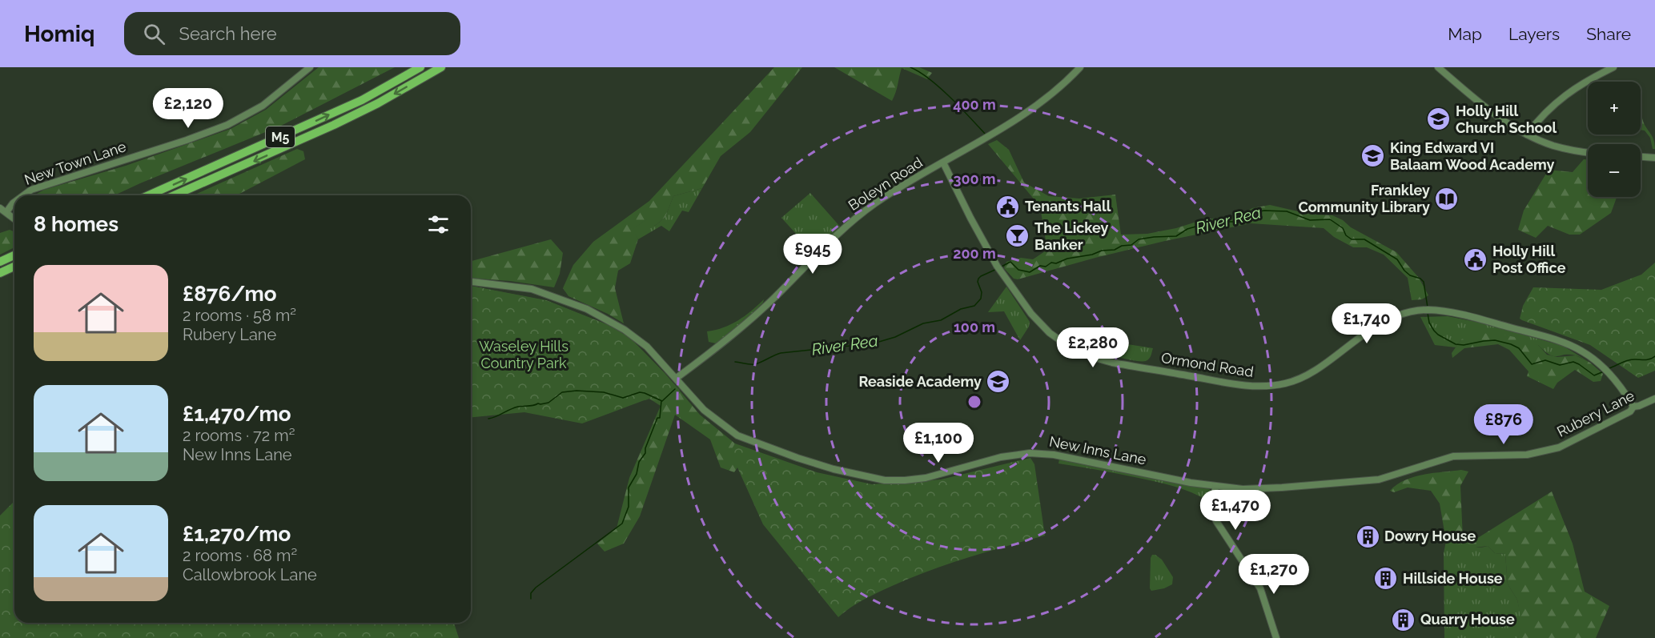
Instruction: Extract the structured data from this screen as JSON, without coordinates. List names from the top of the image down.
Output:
{
  "streets": {
    "highway": ["M5"],
    "street": [
      "New Town Lane",
      "Boleyn Road",
      "Ormond Road",
      "Rubery Lane",
      "New Inns Lane"
    ]
  },
  "crossings": [
    ["Boleyn Road", "Ormond Road"],
    ["Boleyn Road", "New Inns Lane"],
    ["Ormond Road", "Rubery Lane"],
    ["Rubery Lane", "New Inns Lane"]
  ],
  "water": ["River Rea"],
  "parks": ["Waseley Hills Country Park"],
  "places": {
    "school or university": ["Holly Hill Church School", "King Edward VI Balaam Wood Academy", "Reaside Academy"],
    "library": ["Frankley Community Library"],
    "public building": ["Tenants Hall", "Holly Hill Post Office"],
    "bar": ["The Lickey Banker"],
    "building": ["Dowry House", "Hillside House", "Quarry House"]
  },
  "page": {
    "header": "Homiq",
    "search": "Search here",
    "nav": ["Map", "Layers", "Share"],
    "map_buttons": ["+", "−"],
    "price": [
      "£2,120",
      "£945",
      "£1,740",
      "£2,280",
      "£876",
      "£1,100",
      "£1,470",
      "£1,270"
    ],
    "heading": "8 homes",
    "list": [
      {
        "name": "£876/mo",
        "note": "2 rooms · 58 m² · Rubery Lane"
      },
      {
        "name": "£1,470/mo",
        "note": "2 rooms · 72 m² · New Inns Lane"
      },
      {
        "name": "£1,270/mo",
        "note": "2 rooms · 68 m² · Callowbrook Lane"
      }
    ]
  },
  "rings": [
    "400 m",
    "300 m",
    "200 m",
    "100 m"
  ]
}
